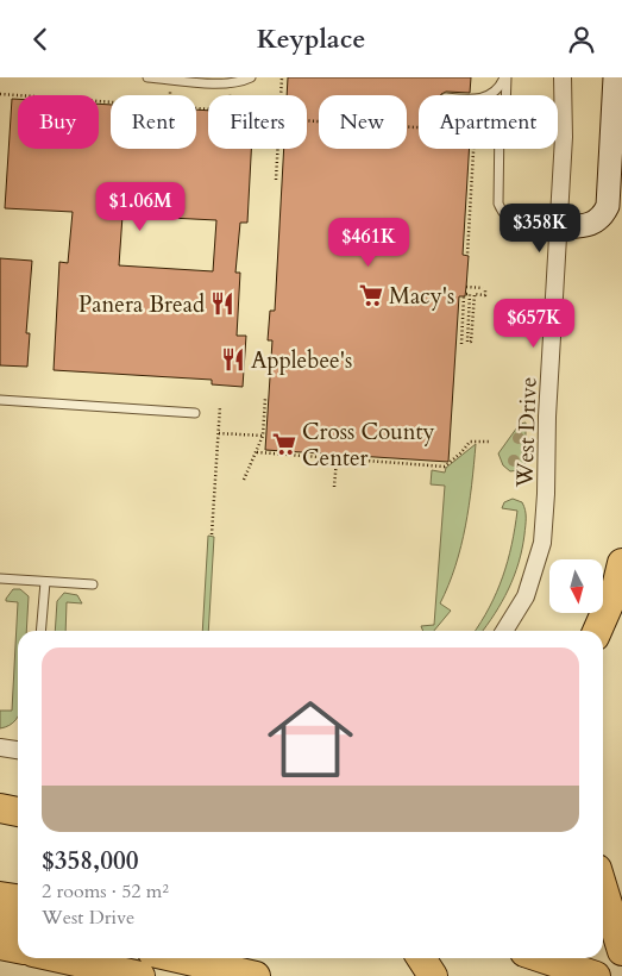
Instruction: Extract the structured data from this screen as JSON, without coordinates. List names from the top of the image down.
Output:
{
  "streets": {
    "street": ["West Drive"]
  },
  "places": {
    "supermarket": ["Macy's", "Cross County Center"],
    "restaurant": ["Panera Bread", "Applebee's"]
  },
  "north": "bottom",
  "page": {
    "header": "Keyplace",
    "chip": [
      "Buy",
      "Rent",
      "Filters",
      "New",
      "Apartment"
    ],
    "price": [
      "$1.06M",
      "$358K",
      "$461K",
      "$657K"
    ],
    "list": [
      {
        "name": "$358,000",
        "note": "2 rooms · 52 m² · West Drive"
      }
    ]
  }
}
